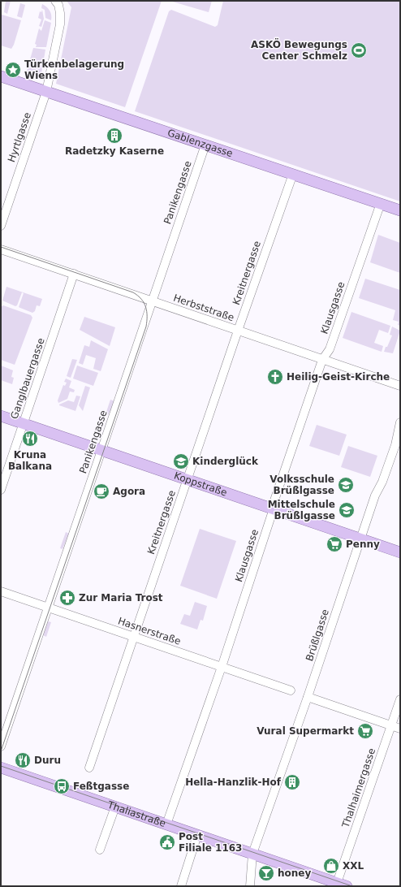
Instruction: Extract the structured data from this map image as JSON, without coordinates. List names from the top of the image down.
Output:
{
  "streets": {
    "main road": ["Gablenzgasse", "Koppstraße", "Thaliastraße"],
    "street": [
      "Hyrtlgasse",
      "Panikengasse",
      "Kreitnergasse",
      "Herbststraße",
      "Klausgasse",
      "Ganglbauergasse",
      "Hasnerstraße",
      "Brüßlgasse",
      "Thalhaimergasse"
    ]
  },
  "crossings": [
    ["Hyrtlgasse", "Gablenzgasse"],
    ["Gablenzgasse", "Panikengasse"],
    ["Gablenzgasse", "Kreitnergasse"],
    ["Gablenzgasse", "Klausgasse"],
    ["Panikengasse", "Herbststraße"],
    ["Panikengasse", "Koppstraße"],
    ["Panikengasse", "Hasnerstraße"],
    ["Kreitnergasse", "Herbststraße"],
    ["Kreitnergasse", "Koppstraße"],
    ["Kreitnergasse", "Hasnerstraße"],
    ["Herbststraße", "Klausgasse"],
    ["Herbststraße", "Ganglbauergasse"],
    ["Klausgasse", "Koppstraße"],
    ["Klausgasse", "Hasnerstraße"],
    ["Klausgasse", "Thaliastraße"],
    ["Ganglbauergasse", "Koppstraße"],
    ["Koppstraße", "Brüßlgasse"],
    ["Brüßlgasse", "Thaliastraße"],
    ["Thalhaimergasse", "Thaliastraße"]
  ],
  "places": {
    "sports": ["ASKÖ Bewegungs Center Schmelz"],
    "place": ["Türkenbelagerung Wiens"],
    "building": ["Radetzky Kaserne", "Hella-Hanzlik-Hof"],
    "church": ["Heilig-Geist-Kirche"],
    "restaurant": ["Kruna Balkana", "Duru"],
    "school or university": ["Kinderglück", "Volksschule Brüßlgasse", "Mittelschule Brüßlgasse"],
    "cafe": ["Agora"],
    "supermarket": ["Penny", "Vural Supermarkt"],
    "pharmacy": ["Zur Maria Trost"],
    "bus stop": ["Feßtgasse"],
    "public building": ["Post Filiale 1163"],
    "shop": ["XXL"],
    "bar": ["honey"]
  }
}
